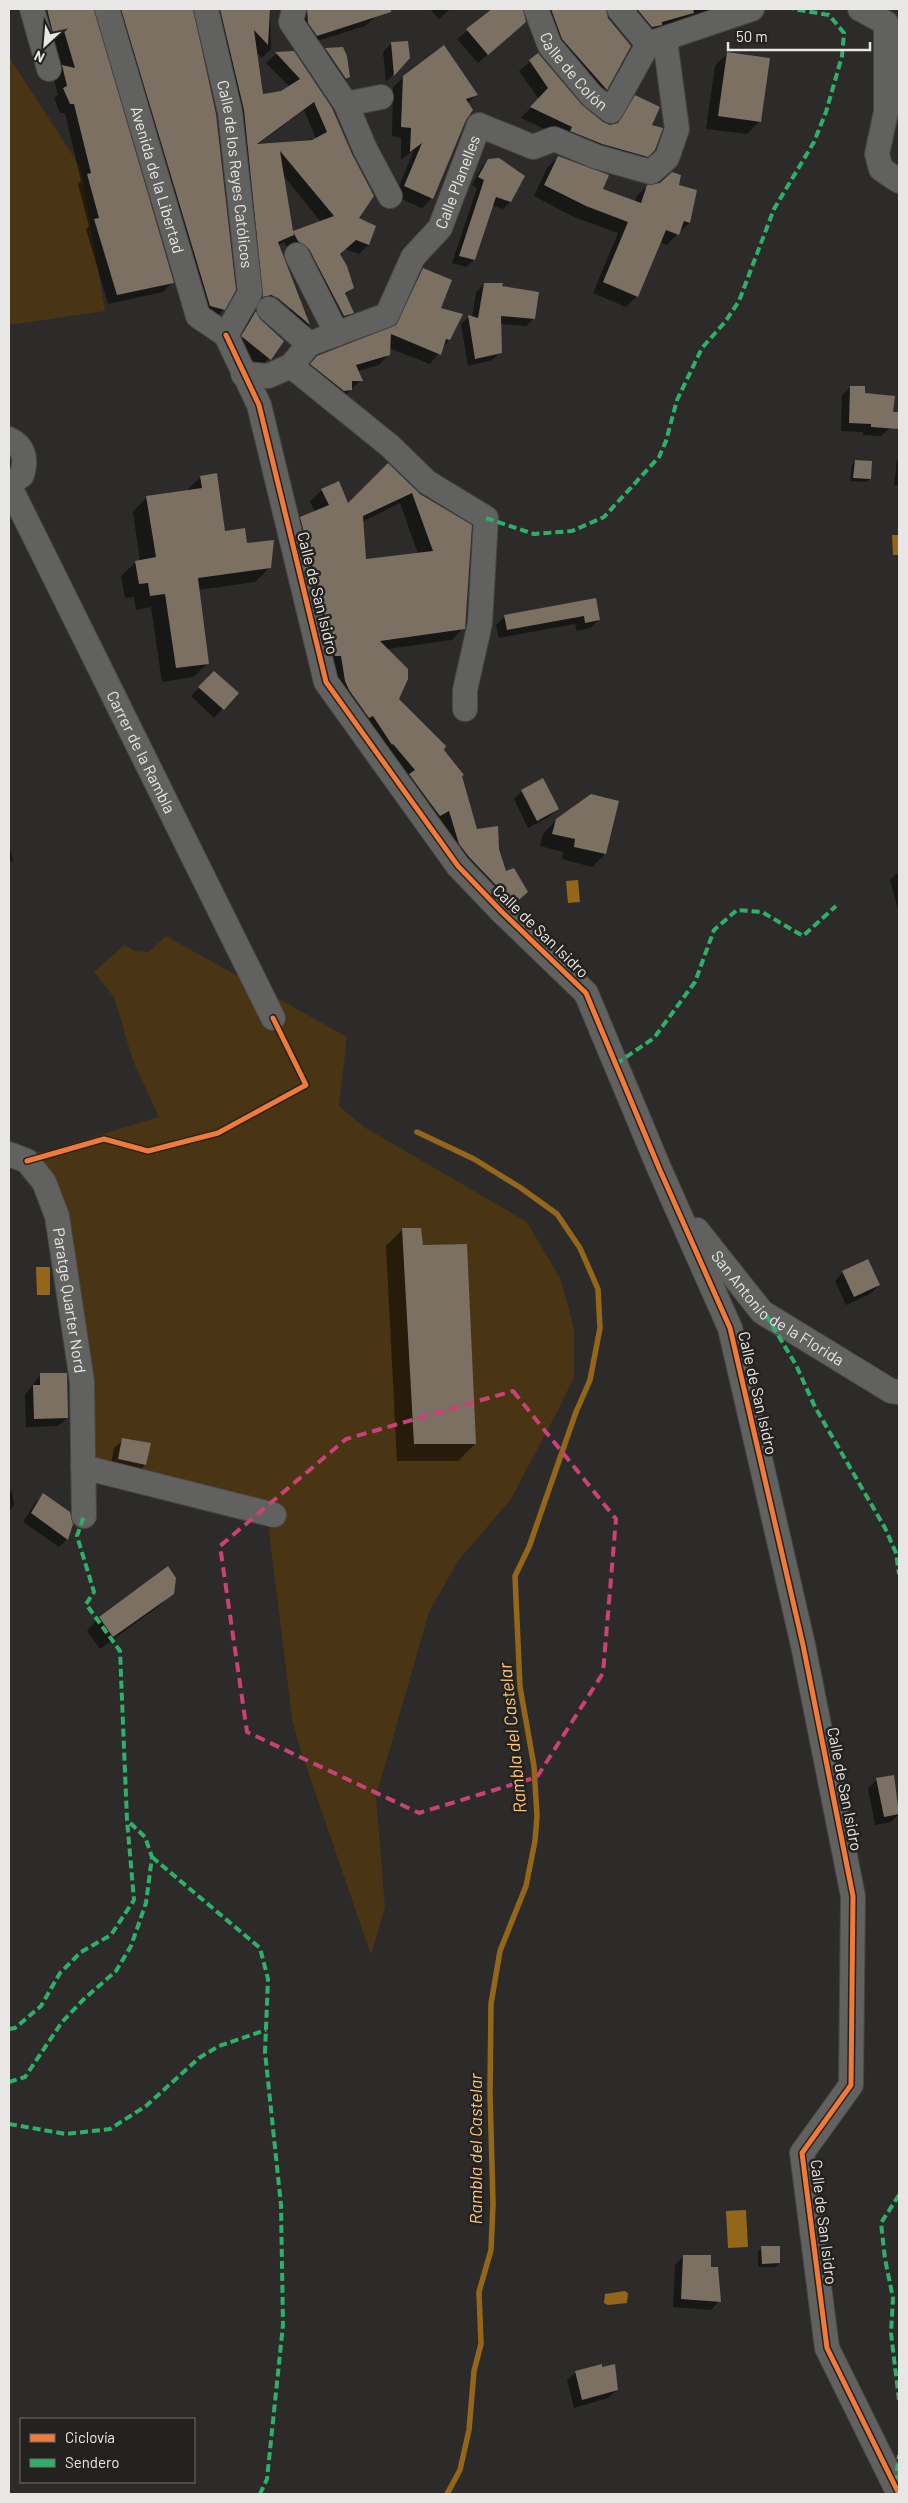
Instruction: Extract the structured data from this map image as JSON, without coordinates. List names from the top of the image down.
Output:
{
  "streets": {
    "street": [
      "Calle de Colón",
      "Calle de los Reyes Católicos",
      "Avenida de la Libertad",
      "Calle Planelles",
      "Calle de San Isidro",
      "Carrer de la Rambla",
      "Paratge Quarter Nord",
      "San Antonio de la Florida"
    ]
  },
  "crossings": [
    ["Calle de Colón", "Calle Planelles"],
    ["Calle de los Reyes Católicos", "Avenida de la Libertad"],
    ["Calle de los Reyes Católicos", "Calle de San Isidro"],
    ["Avenida de la Libertad", "Calle de San Isidro"],
    ["Calle de San Isidro", "San Antonio de la Florida"]
  ],
  "water": ["Rambla del Castelar"],
  "legend": ["Ciclovía", "Sendero"],
  "scale_bar": "50 m",
  "north": "bottom left"
}
